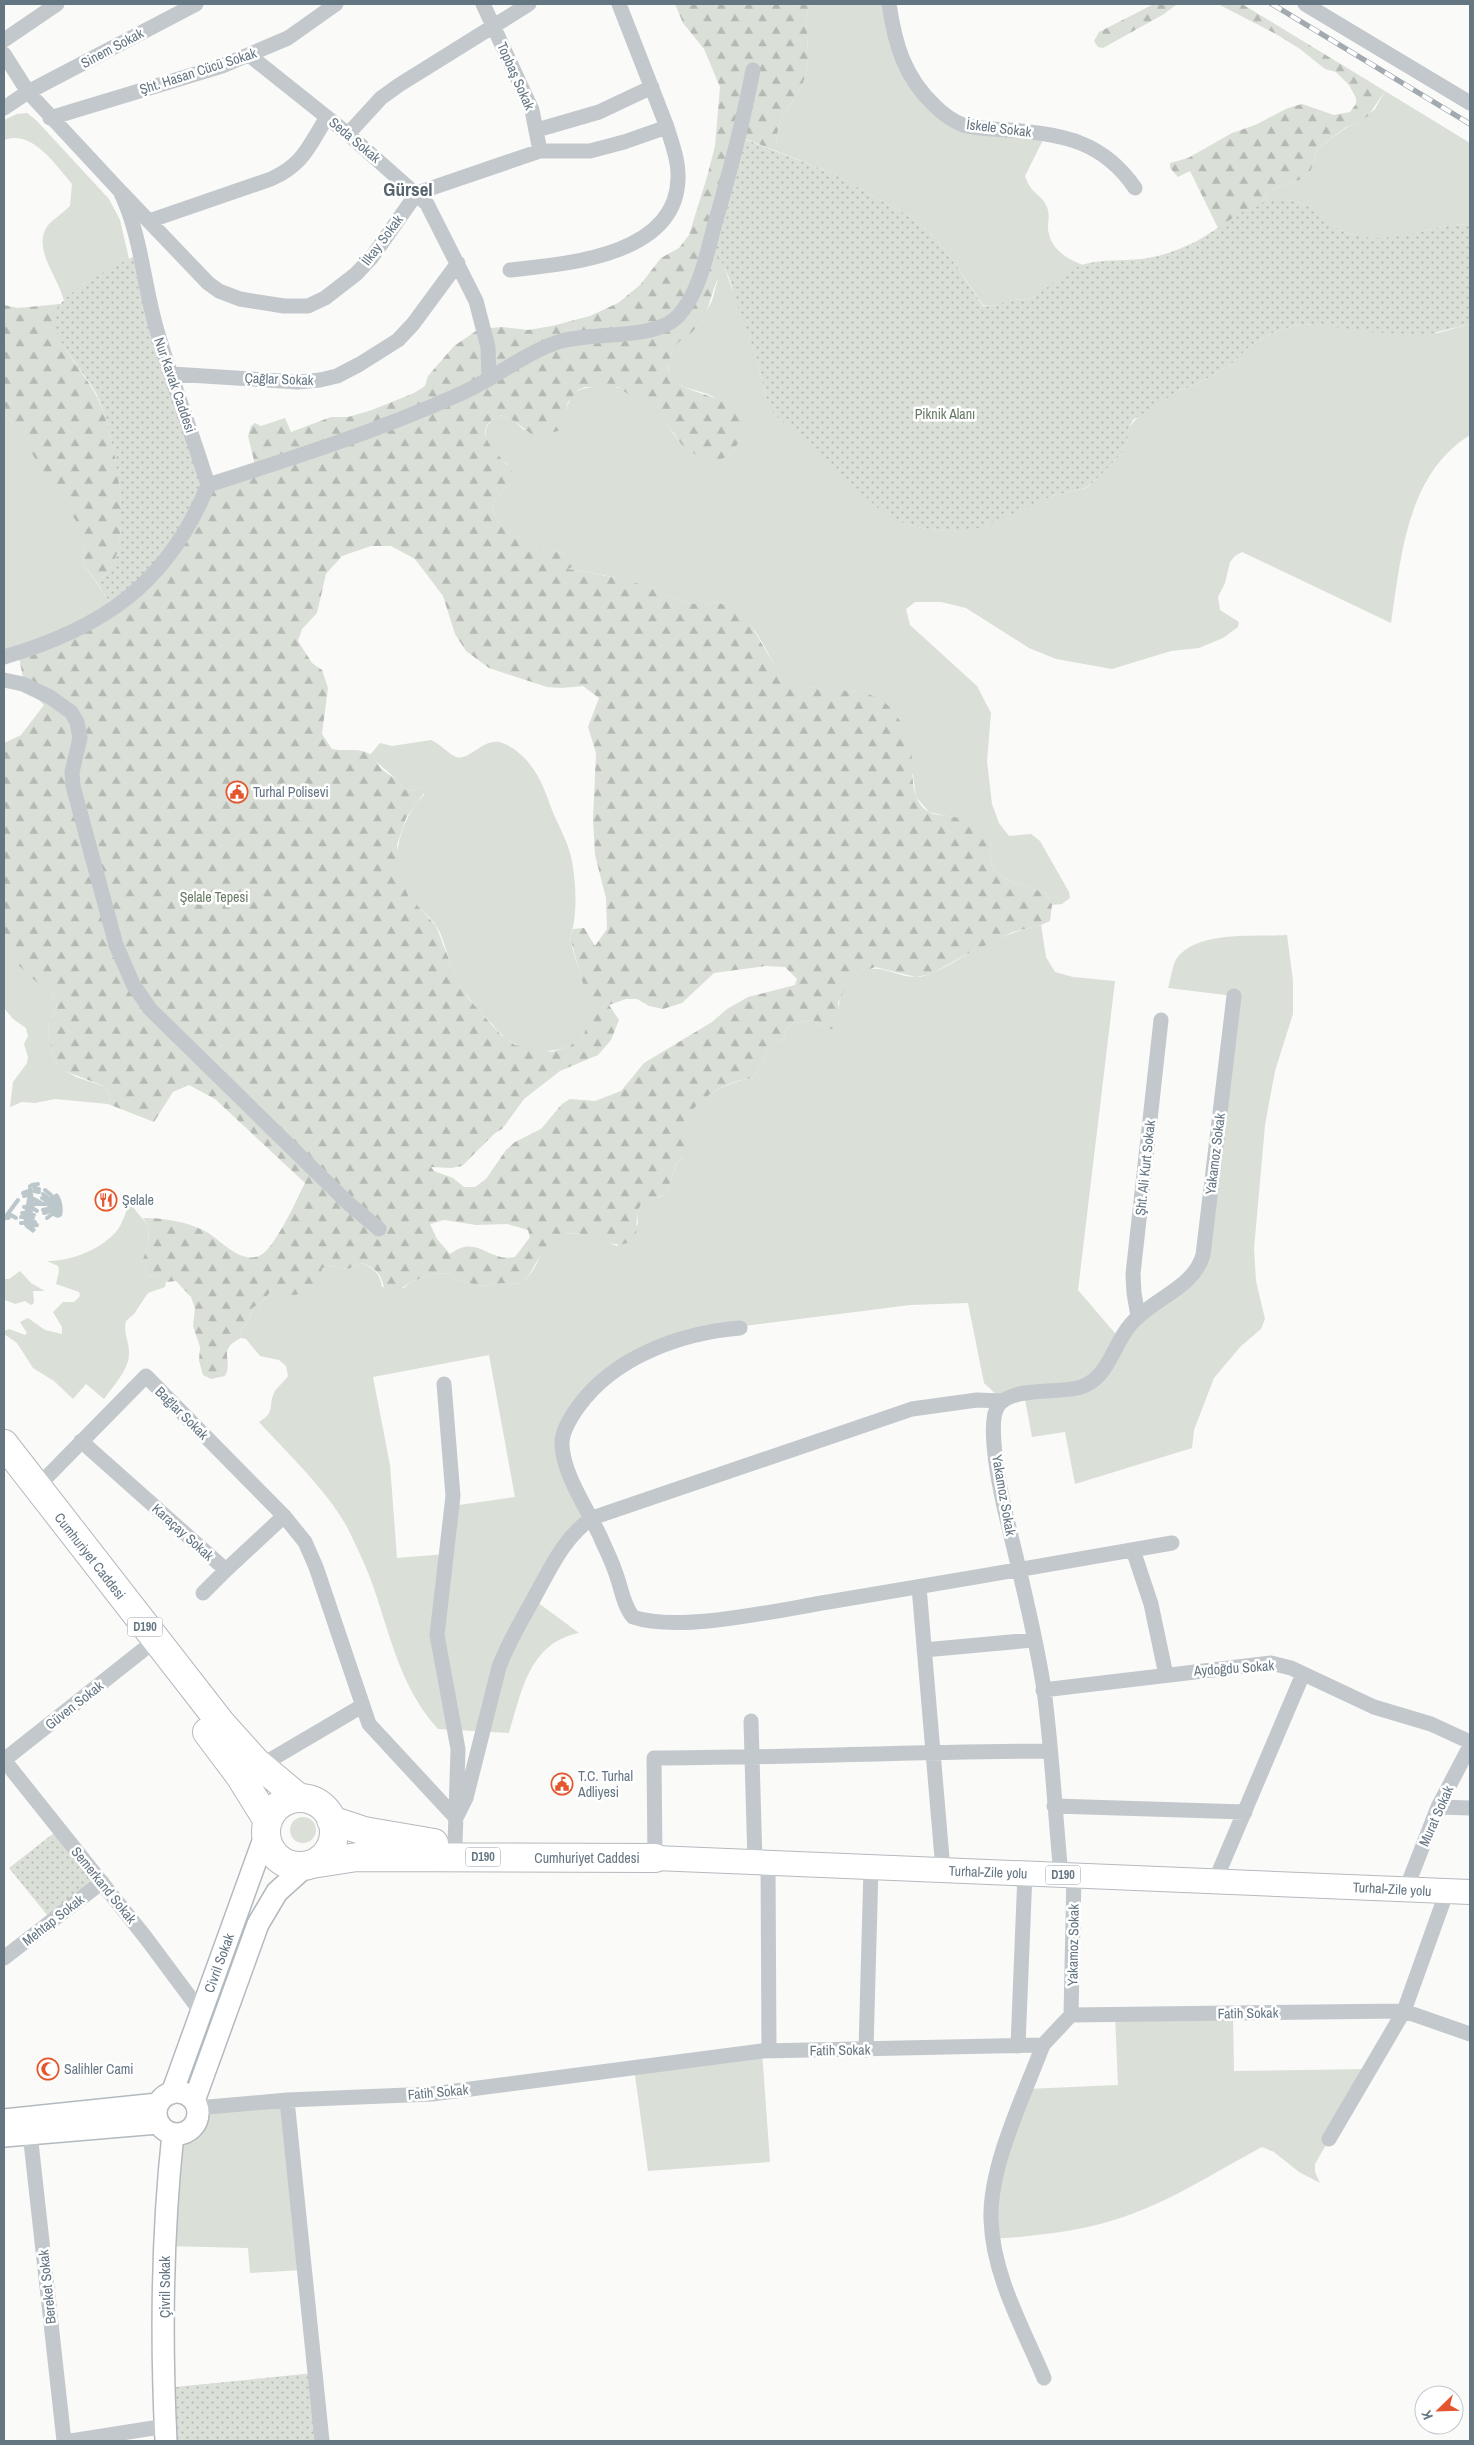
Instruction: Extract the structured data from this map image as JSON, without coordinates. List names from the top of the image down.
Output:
{
  "streets": {
    "highway": ["Cumhuriyet Caddesi", "D190"],
    "main road": ["Turhal-Zile yolu"],
    "street": [
      "Sinem Sokak",
      "Şht. Hasan Cücü Sokak",
      "Topbaş Sokak",
      "İskele Sokak",
      "Seda Sokak",
      "İlkay Sokak",
      "Çağlar Sokak",
      "Nur Kavak Caddesi",
      "Yakamoz Sokak",
      "Şht. Ali Kurt Sokak",
      "Bağlar Sokak",
      "Karaçay Sokak",
      "Aydoğdu Sokak",
      "Güven Sokak",
      "Murat Sokak",
      "Semerkand Sokak",
      "Mehtap Sokak",
      "Civril Sokak",
      "Fatih Sokak",
      "Bereket Sokak",
      "Çivril Sokak"
    ]
  },
  "crossings": [
    ["Sinem Sokak", "Nur Kavak Caddesi"],
    ["Şht. Hasan Cücü Sokak", "Seda Sokak"],
    ["Şht. Hasan Cücü Sokak", "Nur Kavak Caddesi"],
    ["Seda Sokak", "İlkay Sokak"],
    ["Seda Sokak", "Çağlar Sokak"],
    ["İlkay Sokak", "Nur Kavak Caddesi"],
    ["Çağlar Sokak", "Nur Kavak Caddesi"],
    ["Yakamoz Sokak", "Şht. Ali Kurt Sokak"],
    ["Yakamoz Sokak", "Aydoğdu Sokak"],
    ["Yakamoz Sokak", "Turhal-Zile yolu"],
    ["Yakamoz Sokak", "Fatih Sokak"],
    ["Bağlar Sokak", "Karaçay Sokak"],
    ["Bağlar Sokak", "Cumhuriyet Caddesi"],
    ["Cumhuriyet Caddesi", "Güven Sokak"],
    ["Cumhuriyet Caddesi", "Turhal-Zile yolu"],
    ["Cumhuriyet Caddesi", "Civril Sokak"],
    ["Aydoğdu Sokak", "Murat Sokak"],
    ["Güven Sokak", "Semerkand Sokak"],
    ["Murat Sokak", "Turhal-Zile yolu"],
    ["Semerkand Sokak", "Mehtap Sokak"],
    ["Semerkand Sokak", "Civril Sokak"],
    ["Civril Sokak", "Fatih Sokak"],
    ["Civril Sokak", "Çivril Sokak"]
  ],
  "districts": ["Gürsel"],
  "parks": ["Piknik Alanı", "Şelale Tepesi"],
  "places": {
    "public building": ["Turhal Polisevi", "T.C. Turhal Adliyesi"],
    "restaurant": ["Şelale"],
    "mosque": ["Salihler Cami"]
  },
  "north": "bottom left"
}
